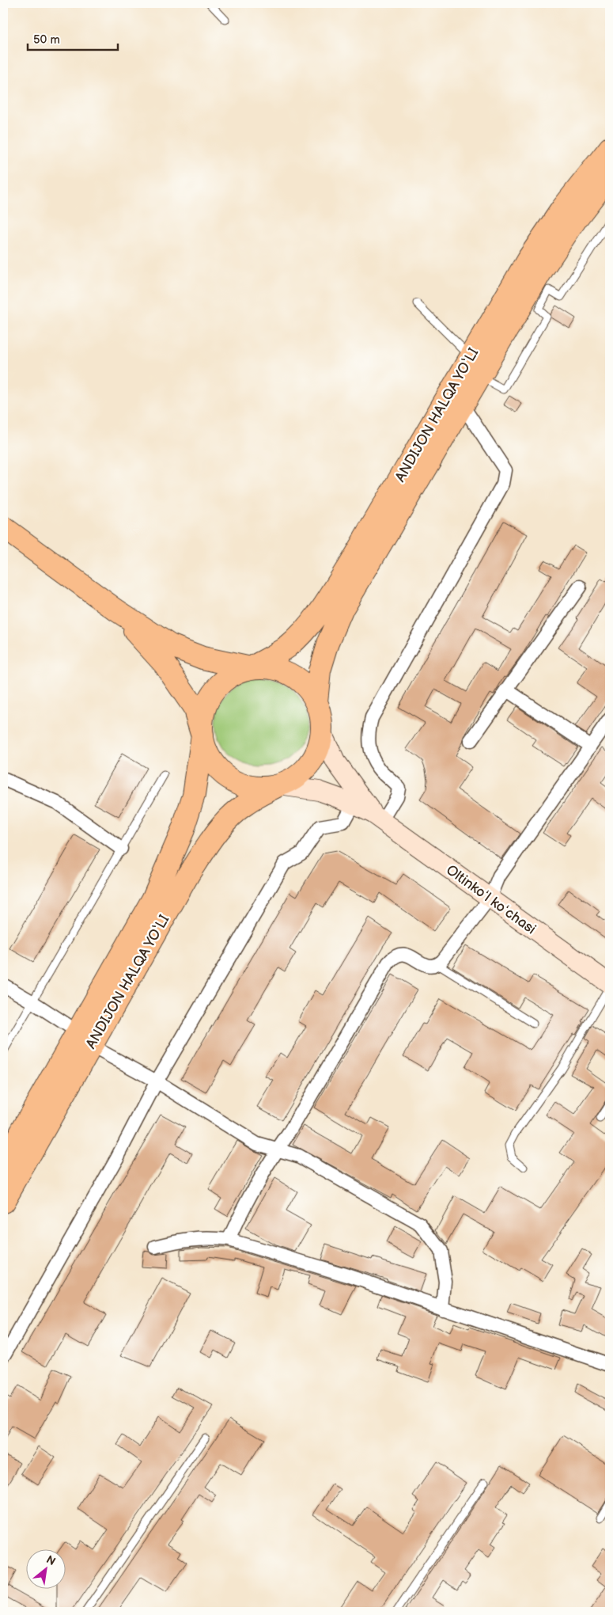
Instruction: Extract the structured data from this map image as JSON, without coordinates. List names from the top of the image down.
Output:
{
  "streets": {
    "highway": ["ANDIJON HALQA YO‘LI"],
    "main road": ["Oltinkoʻl koʻchasi"]
  },
  "crossings": [
    ["ANDIJON HALQA YO‘LI", "Oltinkoʻl koʻchasi"]
  ],
  "scale_bar": "50 m",
  "north": "top right"
}
